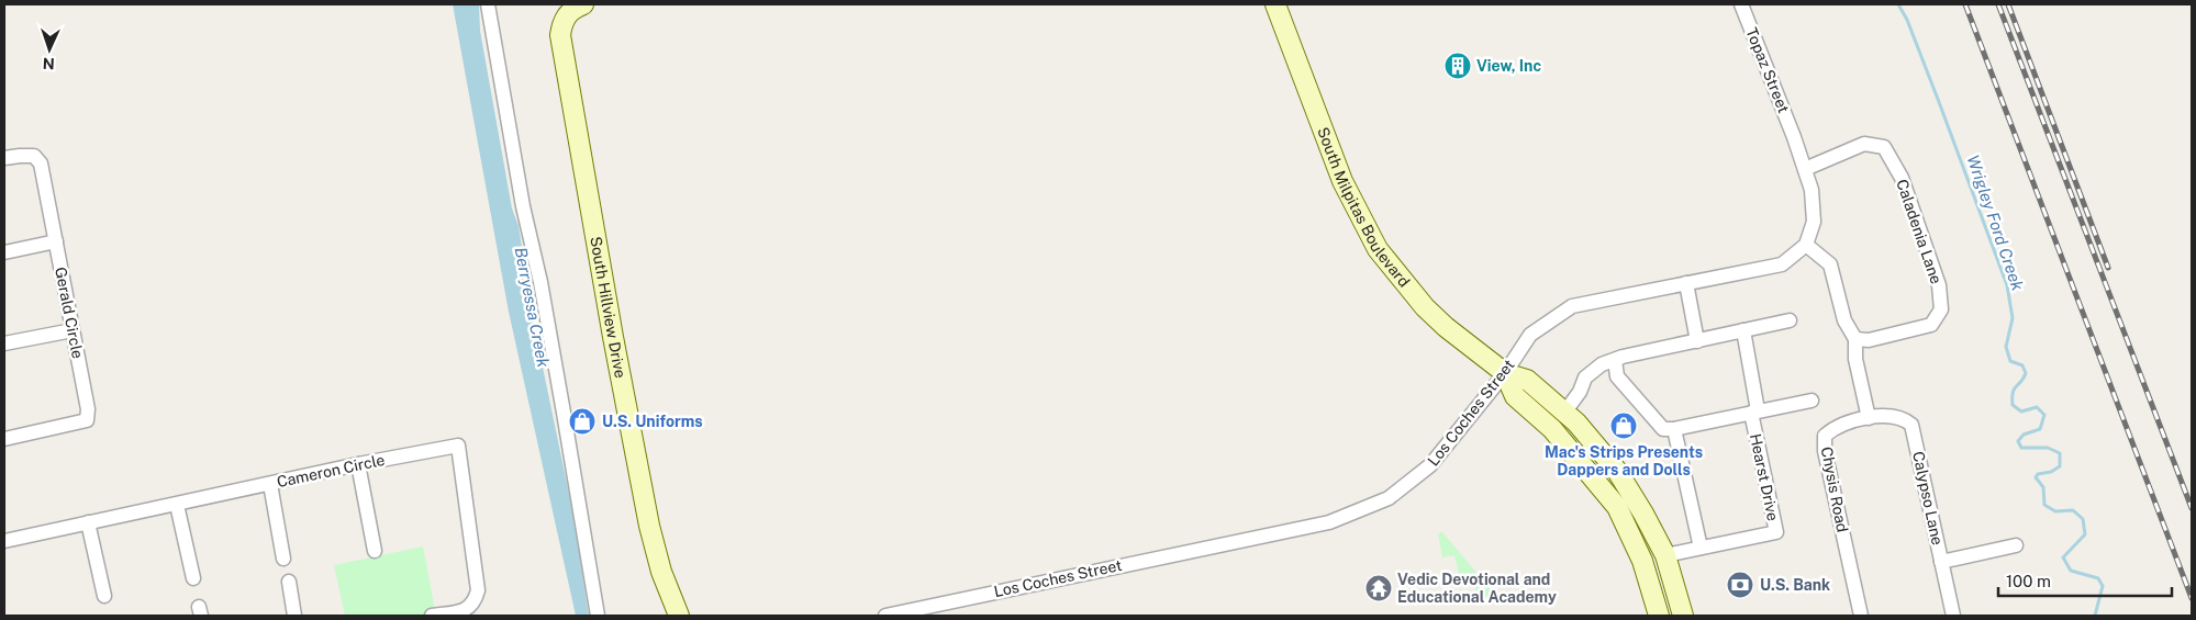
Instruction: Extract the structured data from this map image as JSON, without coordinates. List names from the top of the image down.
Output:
{
  "streets": {
    "main road": ["South Milpitas Boulevard", "South Hillview Drive"],
    "street": [
      "Topaz Street",
      "Caladenia Lane",
      "Gerald Circle",
      "Los Coches Street",
      "Cameron Circle",
      "Hearst Drive",
      "Chysis Road",
      "Calypso Lane"
    ]
  },
  "crossings": [
    ["Topaz Street", "Caladenia Lane"],
    ["South Milpitas Boulevard", "Los Coches Street"],
    ["South Milpitas Boulevard", "Hearst Drive"],
    ["Chysis Road", "Calypso Lane"]
  ],
  "water": ["Wrigley Ford Creek", "Berryessa Creek"],
  "places": {
    "building": ["View, Inc"],
    "shop": ["U.S. Uniforms", "Mac's Strips Presents Dappers and Dolls"],
    "bank": ["U.S. Bank"],
    "temple": ["Vedic Devotional and Educational Academy"]
  },
  "scale_bar": "100 m",
  "north": "bottom"
}
